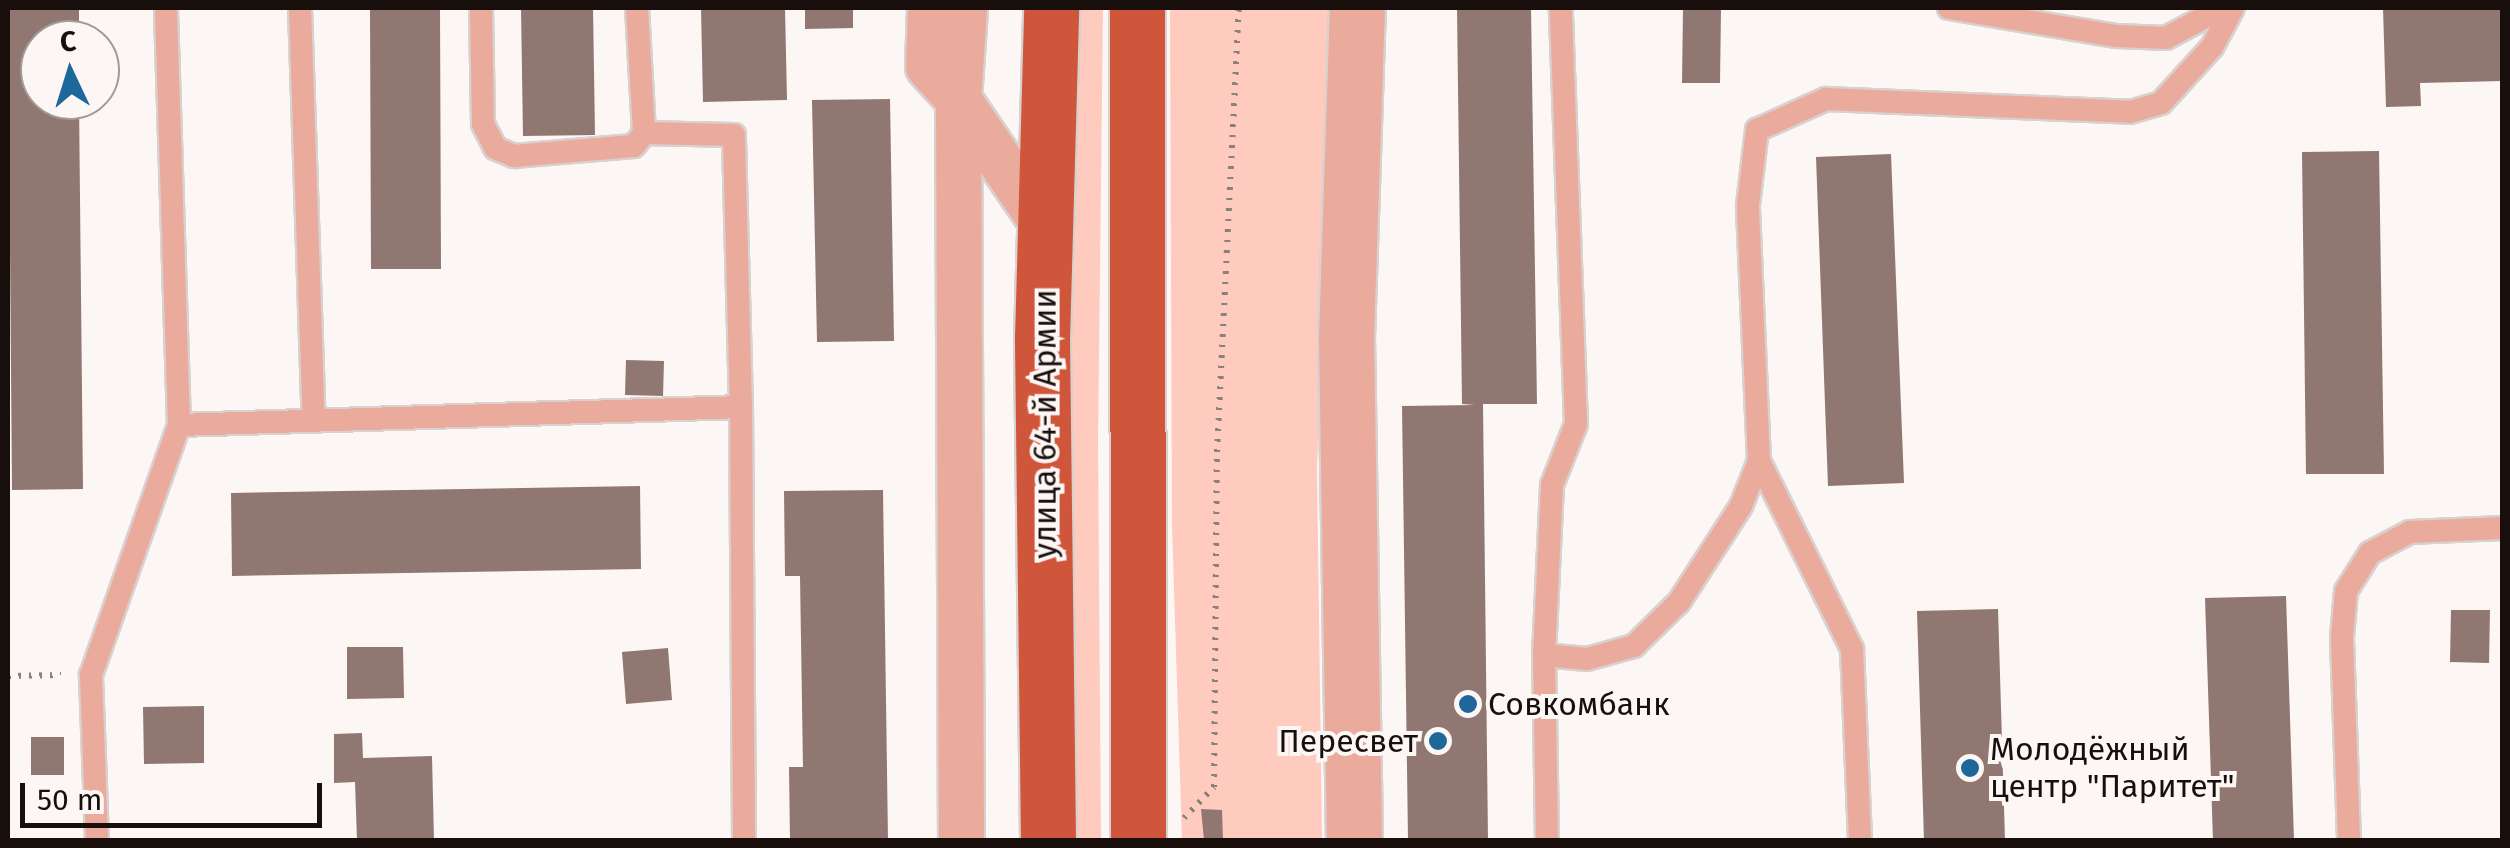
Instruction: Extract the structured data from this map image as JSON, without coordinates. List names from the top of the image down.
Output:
{
  "streets": {
    "highway": ["улица 64-й Армии"]
  },
  "places": ["Совкомбанк", "Пересвет", "Молодёжный центр \"Паритет\""],
  "scale_bar": "50 m",
  "north": "top"
}
